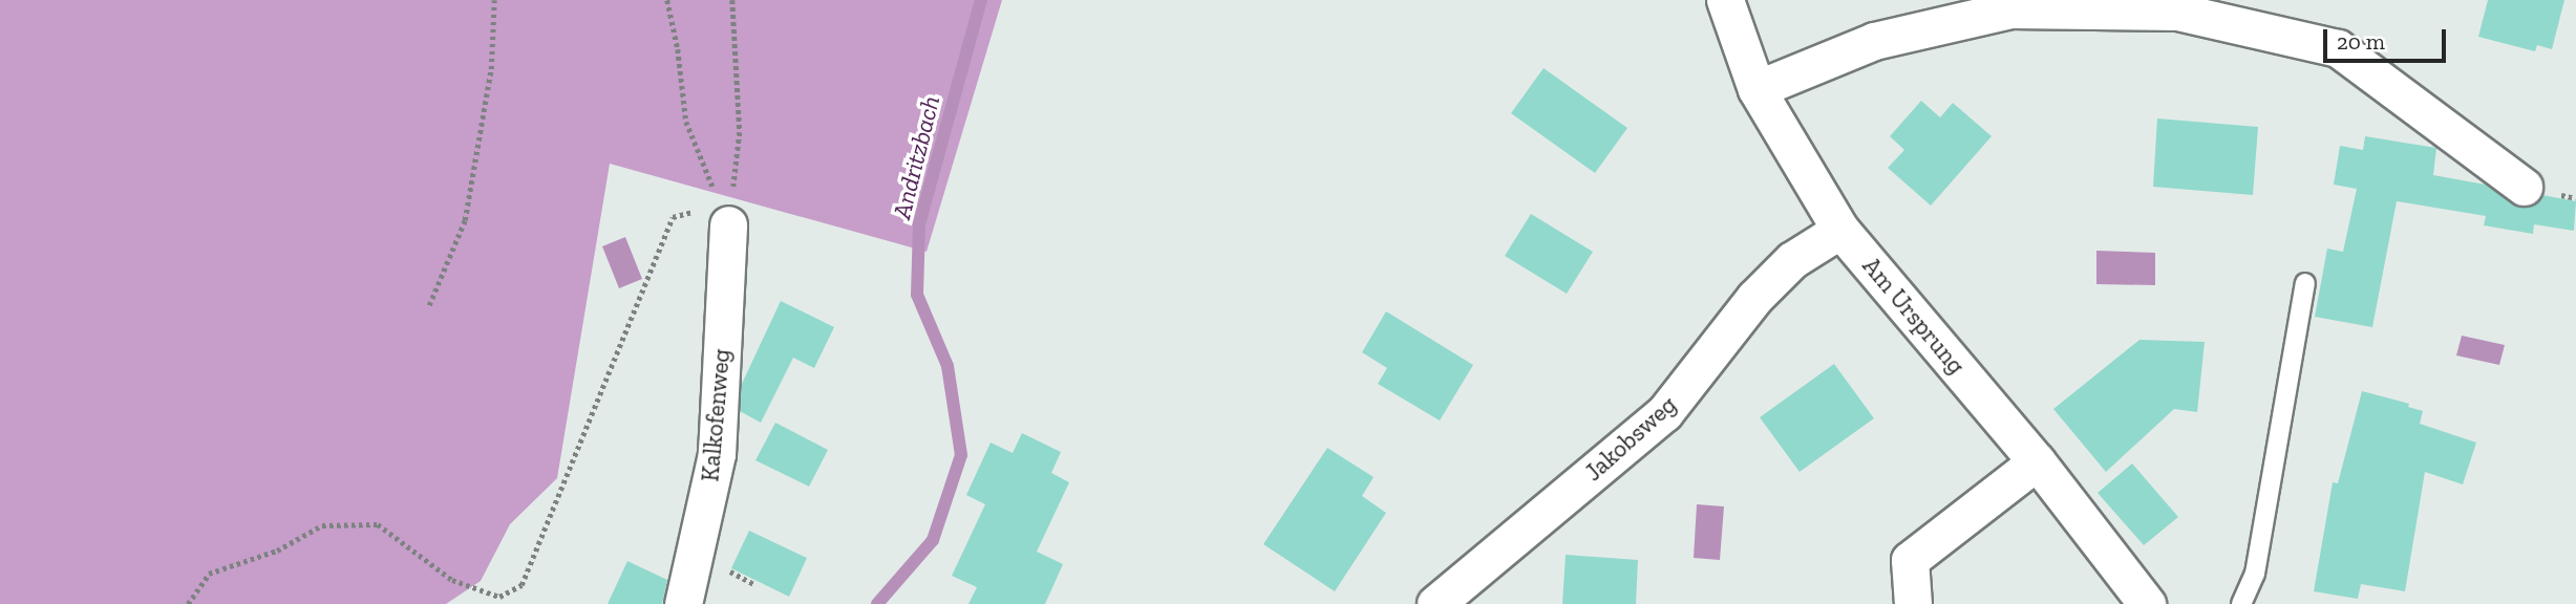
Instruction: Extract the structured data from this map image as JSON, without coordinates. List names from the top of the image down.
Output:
{
  "streets": {
    "street": ["Am Ursprung", "Kalkofenweg", "Jakobsweg"]
  },
  "crossings": [
    ["Am Ursprung", "Jakobsweg"]
  ],
  "water": ["Andritzbach"],
  "scale_bar": "20 m"
}
